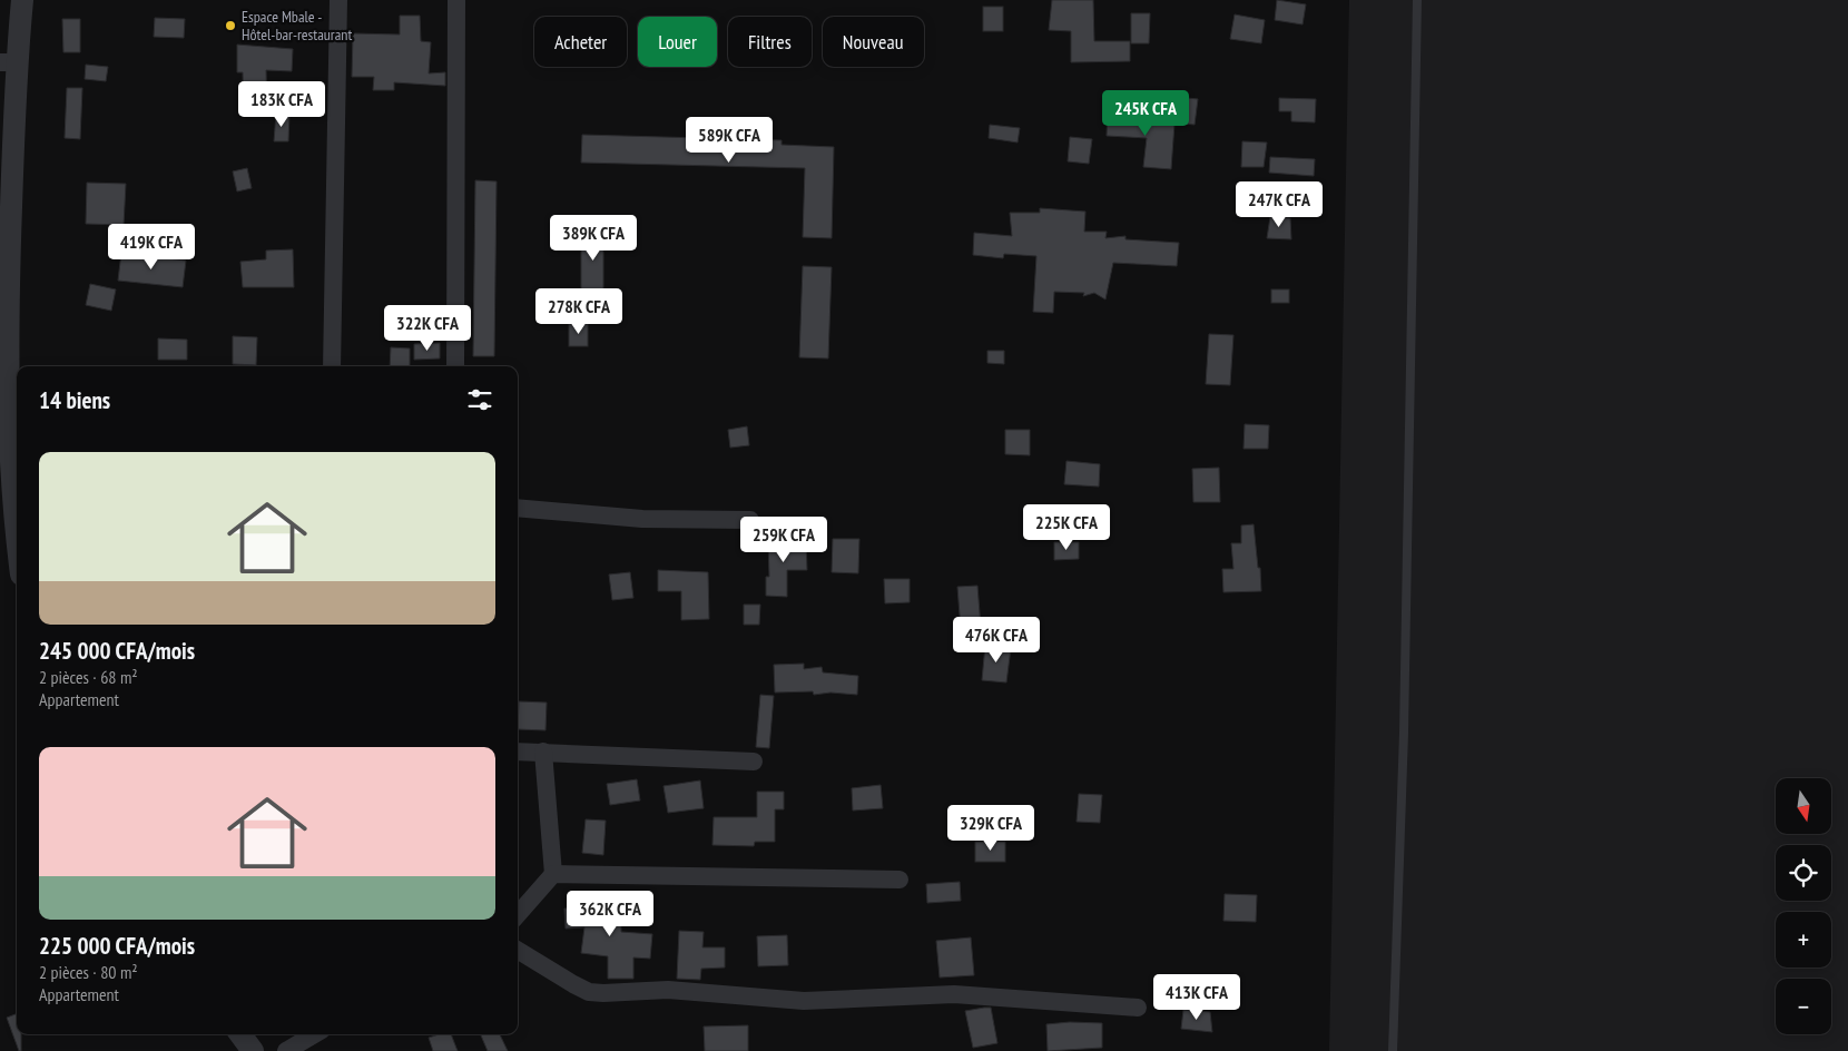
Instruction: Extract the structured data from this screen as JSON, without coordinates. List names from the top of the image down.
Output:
{
  "places": ["Espace Mbale - Hôtel-bar-restaurant"],
  "north": "bottom",
  "page": {
    "chip": [
      "Acheter",
      "Louer",
      "Filtres",
      "Nouveau"
    ],
    "price": [
      "183K CFA",
      "245K CFA",
      "589K CFA",
      "247K CFA",
      "389K CFA",
      "419K CFA",
      "278K CFA",
      "322K CFA",
      "225K CFA",
      "259K CFA",
      "476K CFA",
      "329K CFA",
      "362K CFA",
      "413K CFA"
    ],
    "heading": "14 biens",
    "list": [
      {
        "name": "245 000 CFA/mois",
        "note": "2 pièces · 68 m² · Appartement"
      },
      {
        "name": "225 000 CFA/mois",
        "note": "2 pièces · 80 m² · Appartement"
      }
    ],
    "map_buttons": ["+", "−"]
  }
}
